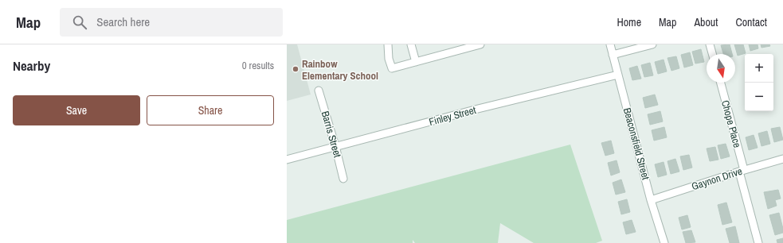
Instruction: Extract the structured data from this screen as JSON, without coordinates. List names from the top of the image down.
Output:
{
  "streets": {
    "street": [
      "Finley Street",
      "Chope Place",
      "Barris Street",
      "Beaconsfield Street",
      "Gaynon Drive"
    ]
  },
  "crossings": [
    ["Finley Street", "Barris Street"],
    ["Finley Street", "Beaconsfield Street"],
    ["Chope Place", "Gaynon Drive"],
    ["Beaconsfield Street", "Gaynon Drive"]
  ],
  "places": ["Rainbow Elementary School"],
  "north": "bottom",
  "page": {
    "header": "Map",
    "search": "Search here",
    "nav": [
      "Home",
      "Map",
      "About",
      "Contact"
    ],
    "heading": ["Nearby", "0 results"],
    "map_buttons": ["+", "−"],
    "buttons": ["Save", "Share"]
  }
}
